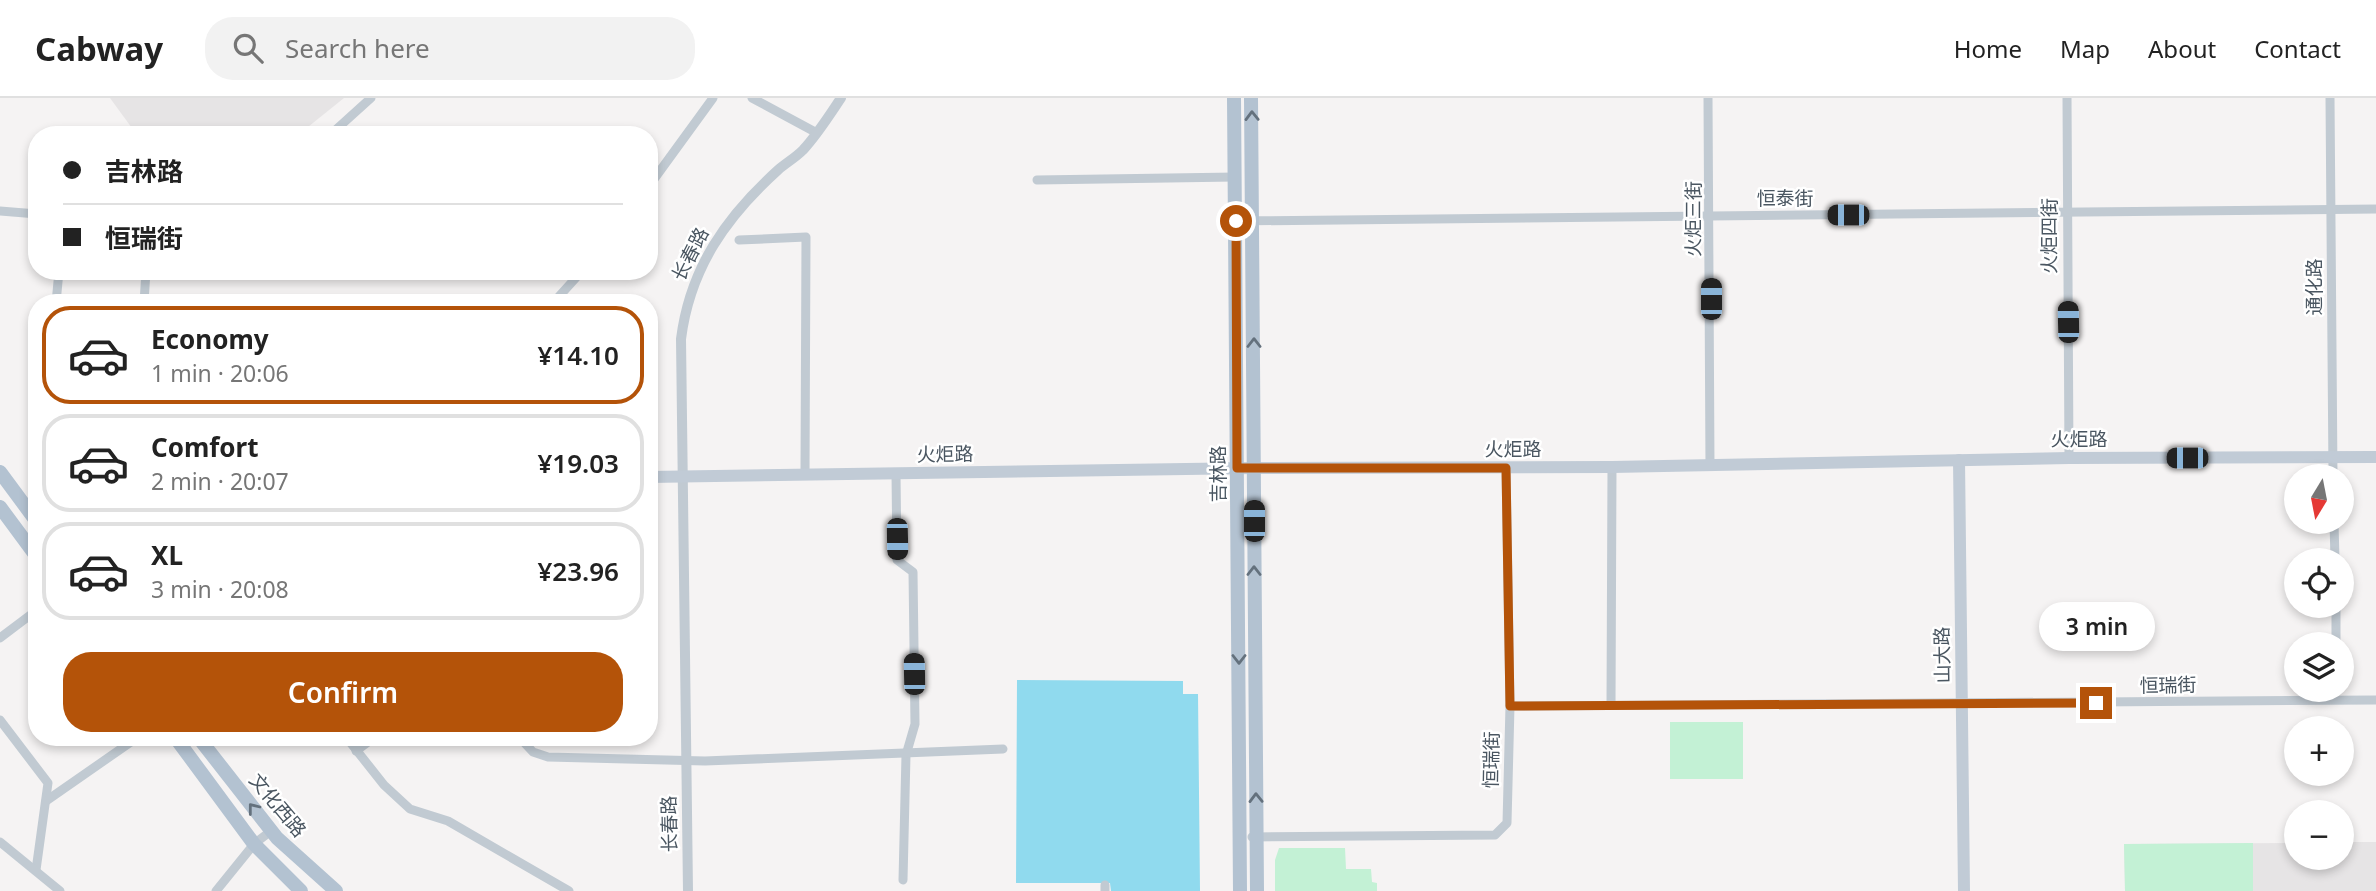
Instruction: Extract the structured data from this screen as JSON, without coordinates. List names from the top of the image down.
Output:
{
  "streets": {
    "main road": [
      "火炬路",
      "吉林路",
      "山大路",
      "文化西路"
    ],
    "street": [
      "恒泰街",
      "火炬三街",
      "火炬四街",
      "长春路",
      "通化路",
      "恒瑞街"
    ]
  },
  "crossings": [
    ["恒泰街", "火炬三街"],
    ["恒泰街", "火炬四街"],
    ["恒泰街", "通化路"],
    ["恒泰街", "吉林路"],
    ["火炬三街", "火炬路"],
    ["火炬四街", "火炬路"],
    ["长春路", "火炬路"],
    ["通化路", "火炬路"],
    ["火炬路", "吉林路"],
    ["火炬路", "山大路"],
    ["吉林路", "恒瑞街"],
    ["山大路", "恒瑞街"]
  ],
  "north": "bottom",
  "page": {
    "header": "Cabway",
    "search": "Search here",
    "nav": [
      "Home",
      "Map",
      "About",
      "Contact"
    ],
    "banner": ["吉林路", "恒瑞街"],
    "list": [
      {
        "name": "Economy",
        "note": "1 min · 20:06",
        "value": "¥14.10"
      },
      {
        "name": "Comfort",
        "note": "2 min · 20:07",
        "value": "¥19.03"
      },
      {
        "name": "XL",
        "note": "3 min · 20:08",
        "value": "¥23.96"
      }
    ],
    "map_buttons": ["+", "−"],
    "bubble": "3 min",
    "buttons": "Confirm"
  }
}
